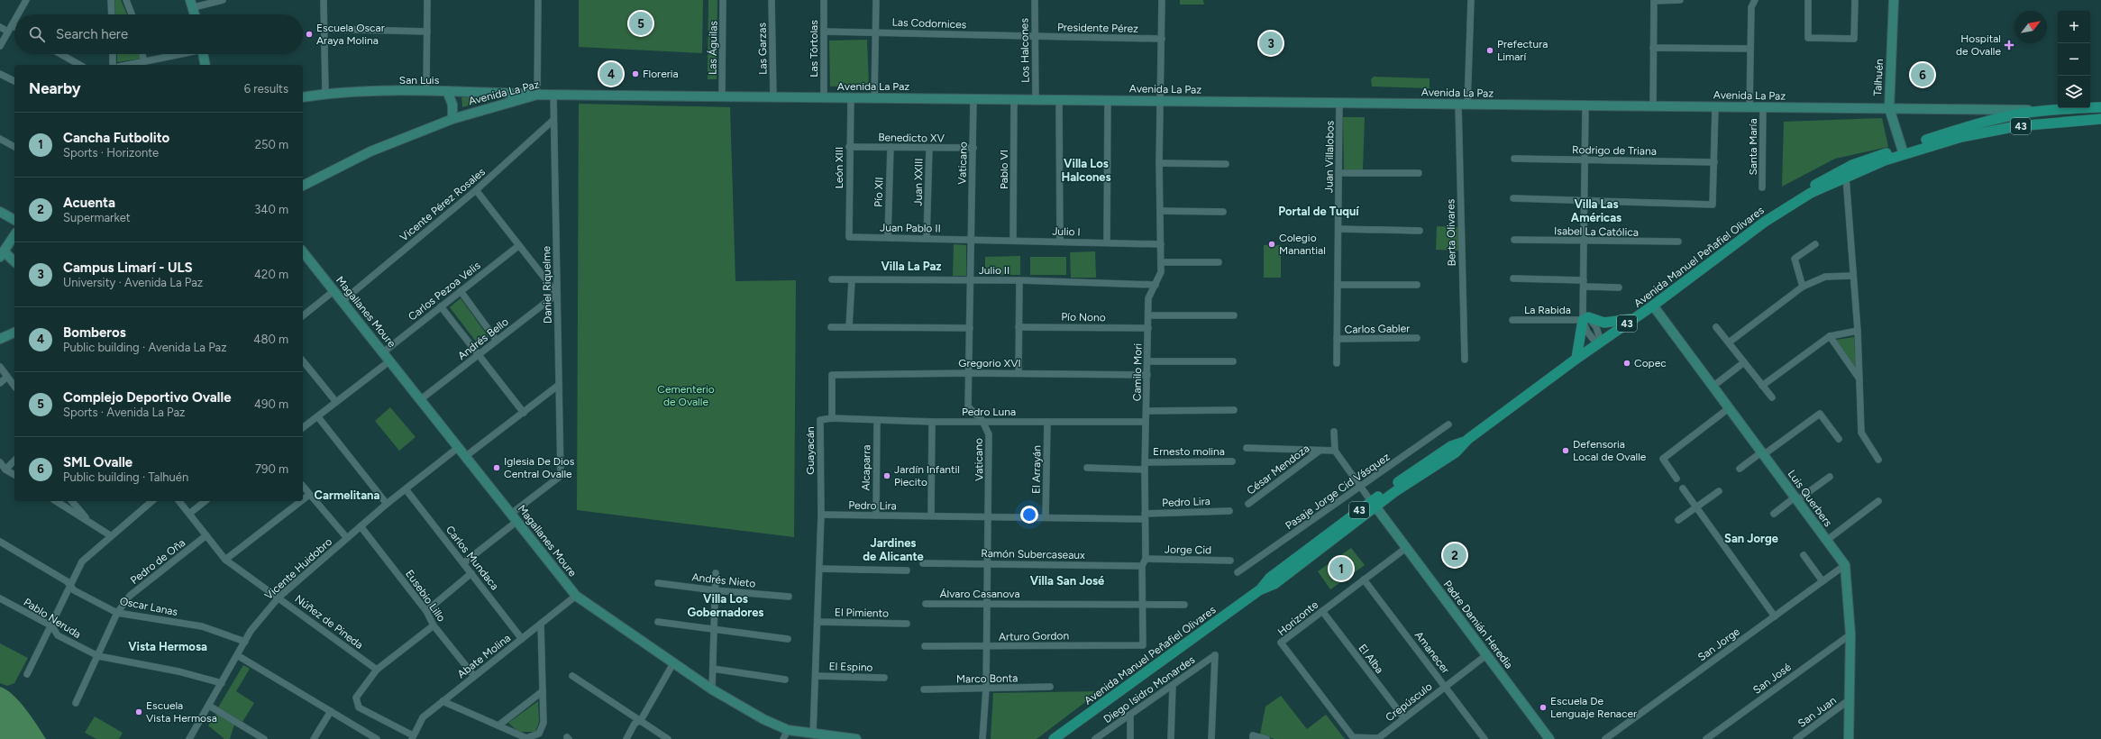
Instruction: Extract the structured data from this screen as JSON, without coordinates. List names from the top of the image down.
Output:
{
  "streets": {
    "main road": ["43", "Avenida Manuel Peñafiel Olivares"],
    "street": [
      "Las Codornices",
      "Presidente Pérez",
      "Las Águilas",
      "Las Garzas",
      "Las Tórtolas",
      "Los Halcones",
      "Talhuén",
      "San Luis",
      "Avenida La Paz",
      "Benedicto XV",
      "Santa María",
      "Rodrigo de Triana",
      "Juan Villalobos",
      "Vaticano",
      "León XIII",
      "Pablo VI",
      "Juan XXIII",
      "Pío XII",
      "Vicente Pérez Rosales",
      "Juan Pablo II",
      "Julio I",
      "Isabel La Católica",
      "Berta Olivares",
      "Julio II",
      "Daniel Riquelme",
      "Carlos Pezoa Velis",
      "La Rabida",
      "Magallanes Moure",
      "Pío Nono",
      "Carlos Gabler",
      "Andrés Bello",
      "Gregorio XVI",
      "Camilo Mori",
      "Pedro Luna",
      "Guayacán",
      "Ernesto molina",
      "Alcaparra",
      "El Arrayán",
      "César Mendoza",
      "Pasaje Jorge Cid Vásquez",
      "Luis Querbers",
      "Pedro Lira",
      "Jorge Cid",
      "Ramón Subercaseaux",
      "Carlos Mundaca",
      "Pedro de Oña",
      "Vicente Huidobro",
      "Andrés Nieto",
      "Álvaro Casanova",
      "Eusebio Lillo",
      "Oscar Lanas",
      "El Pimiento",
      "Pablo Neruda",
      "Horizonte",
      "Núñez de Pineda",
      "Padre Damián Heredia",
      "Arturo Gordon",
      "San Jorge",
      "Amanecer",
      "Abate Molina",
      "El Alba",
      "El Espino",
      "Marco Bonta",
      "San José",
      "Diego Isidro Monardes",
      "Crepúsculo",
      "San Juan"
    ]
  },
  "crossings": [
    ["Las Codornices", "Presidente Pérez"],
    ["Las Codornices", "Las Tórtolas"],
    ["Las Codornices", "Los Halcones"],
    ["Presidente Pérez", "Los Halcones"],
    ["Presidente Pérez", "Camilo Mori"],
    ["Las Águilas", "Avenida La Paz"],
    ["Las Garzas", "Avenida La Paz"],
    ["Las Tórtolas", "Avenida La Paz"],
    ["Los Halcones", "Avenida La Paz"],
    ["Talhuén", "Avenida La Paz"],
    ["Talhuén", "Avenida Manuel Peñafiel Olivares"],
    ["San Luis", "Avenida La Paz"],
    ["Avenida La Paz", "Santa María"],
    ["Avenida La Paz", "Juan Villalobos"],
    ["Avenida La Paz", "Vaticano"],
    ["Avenida La Paz", "León XIII"],
    ["Avenida La Paz", "Pablo VI"],
    ["Avenida La Paz", "Berta Olivares"],
    ["Avenida La Paz", "Avenida Manuel Peñafiel Olivares"],
    ["Avenida La Paz", "Daniel Riquelme"],
    ["Avenida La Paz", "Camilo Mori"],
    ["Benedicto XV", "Vaticano"],
    ["Benedicto XV", "León XIII"],
    ["Benedicto XV", "Juan XXIII"],
    ["Benedicto XV", "Pío XII"],
    ["Juan Villalobos", "Carlos Gabler"],
    ["Vaticano", "Juan Pablo II"],
    ["Vaticano", "Julio I"],
    ["Vaticano", "Julio II"],
    ["Vaticano", "Gregorio XVI"],
    ["Vaticano", "Pedro Luna"],
    ["Vaticano", "Pedro Lira"],
    ["Vaticano", "Ramón Subercaseaux"],
    ["Vaticano", "Álvaro Casanova"],
    ["Vaticano", "Arturo Gordon"],
    ["Vaticano", "Marco Bonta"],
    ["León XIII", "Juan Pablo II"],
    ["Pablo VI", "Julio I"],
    ["Juan XXIII", "Juan Pablo II"],
    ["Pío XII", "Juan Pablo II"],
    ["Vicente Pérez Rosales", "Daniel Riquelme"],
    ["Vicente Pérez Rosales", "Magallanes Moure"],
    ["Juan Pablo II", "Julio I"],
    ["Julio I", "Camilo Mori"],
    ["Avenida Manuel Peñafiel Olivares", "Luis Querbers"],
    ["Avenida Manuel Peñafiel Olivares", "Padre Damián Heredia"],
    ["Julio II", "Camilo Mori"],
    ["Daniel Riquelme", "Magallanes Moure"],
    ["Daniel Riquelme", "Andrés Bello"],
    ["Carlos Pezoa Velis", "Magallanes Moure"],
    ["Magallanes Moure", "Andrés Bello"],
    ["Magallanes Moure", "Vicente Huidobro"],
    ["Magallanes Moure", "Abate Molina"],
    ["Pío Nono", "Camilo Mori"],
    ["Gregorio XVI", "Camilo Mori"],
    ["Gregorio XVI", "Pedro Luna"],
    ["Gregorio XVI", "Guayacán"],
    ["Camilo Mori", "Pedro Luna"],
    ["Camilo Mori", "Ernesto molina"],
    ["Camilo Mori", "Pedro Lira"],
    ["Camilo Mori", "Jorge Cid"],
    ["Camilo Mori", "Ramón Subercaseaux"],
    ["Camilo Mori", "Álvaro Casanova"],
    ["Camilo Mori", "Arturo Gordon"],
    ["Pedro Luna", "Guayacán"],
    ["Pedro Luna", "Alcaparra"],
    ["Pedro Luna", "El Arrayán"],
    ["Guayacán", "Pedro Lira"],
    ["Alcaparra", "Pedro Lira"],
    ["El Arrayán", "Pedro Lira"],
    ["Luis Querbers", "San Jorge"],
    ["Carlos Mundaca", "Vicente Huidobro"],
    ["Carlos Mundaca", "Abate Molina"],
    ["Pedro de Oña", "Oscar Lanas"],
    ["Pedro de Oña", "Pablo Neruda"],
    ["Pedro de Oña", "Núñez de Pineda"],
    ["Vicente Huidobro", "Eusebio Lillo"],
    ["Vicente Huidobro", "Oscar Lanas"],
    ["Vicente Huidobro", "Pablo Neruda"],
    ["Vicente Huidobro", "Núñez de Pineda"],
    ["Eusebio Lillo", "Abate Molina"],
    ["Horizonte", "Padre Damián Heredia"],
    ["Horizonte", "Amanecer"],
    ["Horizonte", "El Alba"],
    ["Horizonte", "Crepúsculo"],
    ["Padre Damián Heredia", "Crepúsculo"],
    ["Amanecer", "Crepúsculo"],
    ["El Alba", "Crepúsculo"]
  ],
  "districts": [
    "Villa Los Halcones",
    "Villa Las Américas",
    "Portal de Tuquí",
    "Villa La Paz",
    "Carmelitana",
    "San Jorge",
    "Jardines de Alicante",
    "Villa San José",
    "Villa Los Gobernadores",
    "Vista Hermosa"
  ],
  "parks": ["Cementerio de Ovalle"],
  "places": {
    "other": [
      "Escuela Oscar Araya Molina",
      "Prefectura Limarí",
      "Floreria",
      "Colegio Manantial",
      "Copec",
      "Defensoria Local de Ovalle",
      "Iglesia De Dios Central Ovalle",
      "Jardín Infantil Piecito",
      "Escuela De Lenguaje Renacer",
      "Escuela Vista Hermosa"
    ],
    "health": ["Hospital de Ovalle"]
  },
  "north": "top right",
  "page": {
    "pins": [
      "5",
      "3",
      "4",
      "6",
      "2",
      "1"
    ],
    "map_buttons": ["+", "−"],
    "search": "Search here",
    "heading": ["Nearby", "6 results"],
    "list": [
      {
        "mark": "1",
        "name": "Cancha Futbolito",
        "note": "Sports · Horizonte",
        "value": "250 m"
      },
      {
        "mark": "2",
        "name": "Acuenta",
        "note": "Supermarket",
        "value": "340 m"
      },
      {
        "mark": "3",
        "name": "Campus Limarí - ULS",
        "note": "University · Avenida La Paz",
        "value": "420 m"
      },
      {
        "mark": "4",
        "name": "Bomberos",
        "note": "Public building · Avenida La Paz",
        "value": "480 m"
      },
      {
        "mark": "5",
        "name": "Complejo Deportivo Ovalle",
        "note": "Sports · Avenida La Paz",
        "value": "490 m"
      },
      {
        "mark": "6",
        "name": "SML Ovalle",
        "note": "Public building · Talhuén",
        "value": "790 m"
      }
    ]
  }
}
